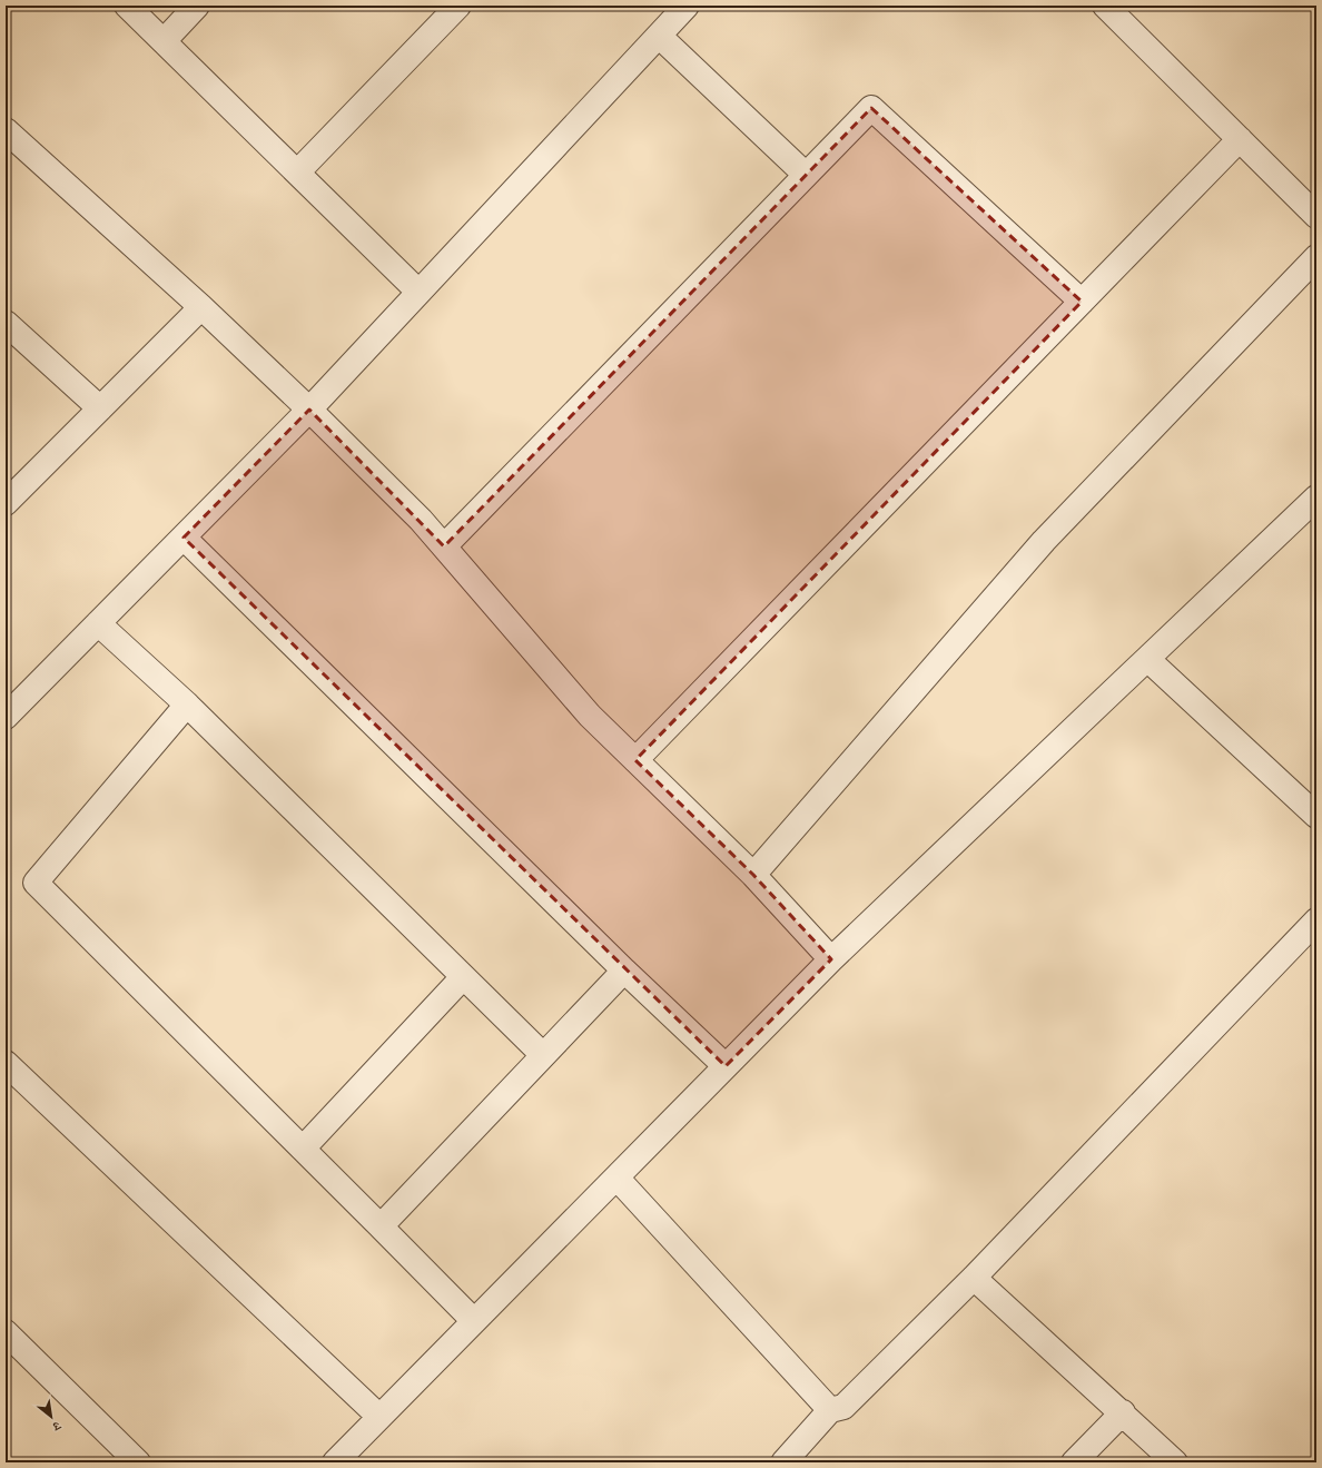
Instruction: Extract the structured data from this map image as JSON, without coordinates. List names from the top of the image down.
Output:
{
  "north": "bottom right"
}
